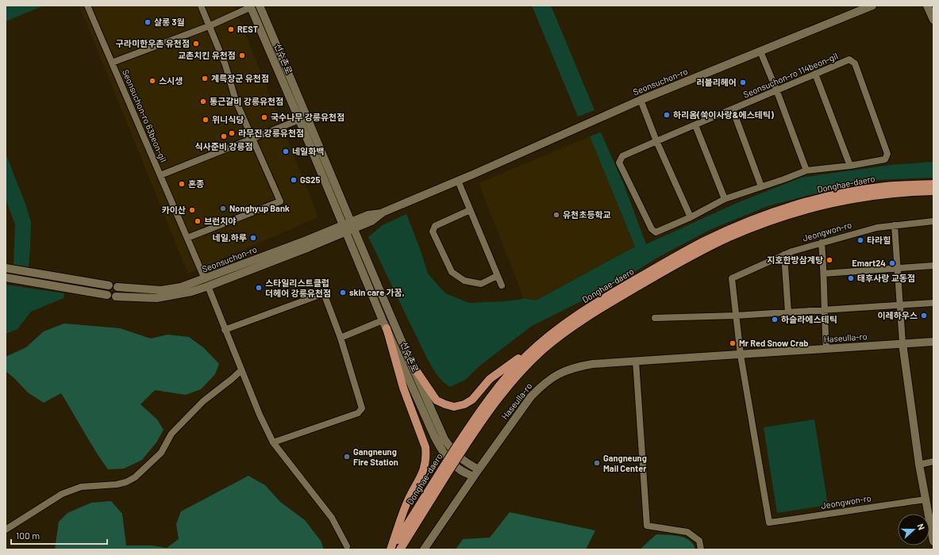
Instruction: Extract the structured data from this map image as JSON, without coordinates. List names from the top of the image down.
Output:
{
  "streets": {
    "main road": ["Donghae-daero"],
    "street": [
      "선수촌로",
      "Seonsuchon-ro 114beon-gil",
      "Seonsuchon-ro",
      "Seonsuchon-ro 63beon-gil",
      "Jeongwon-ro",
      "Haseulla-ro"
    ]
  },
  "crossings": [
    ["선수촌로", "Seonsuchon-ro"],
    ["선수촌로", "Seonsuchon-ro 63beon-gil"],
    ["선수촌로", "Haseulla-ro"],
    ["Seonsuchon-ro", "Seonsuchon-ro 63beon-gil"],
    ["Jeongwon-ro", "Haseulla-ro"]
  ],
  "places": [
    "살롱 3월",
    "REST",
    "구라미한우촌 유천점",
    "교촌치킨 유천점",
    "계륵장군 유천점",
    "스시생",
    "러블리헤어",
    "통근갈비 강릉유천점",
    "하리옴(쑥이사랑&에스테틱)",
    "국수나무 강릉유천점",
    "위니식당",
    "라무진 강릉유천점",
    "식사준비 강릉점",
    "네일화백",
    "GS25",
    "혼종",
    "Nonghyup Bank",
    "카이산",
    "유천초등학교",
    "브런치야",
    "네일,하루",
    "타라힐",
    "지호한방삼계탕",
    "Emart24",
    "태후사랑 교동점",
    "스타일리스트클럽 더헤어 강릉유천점",
    "skin care 가꿈,",
    "이레하우스",
    "하슬라에스테틱",
    "Mr Red Snow Crab",
    "Gangneung Fire Station",
    "Gangneung Mail Center"
  ],
  "scale_bar": "100 m",
  "north": "right"
}
